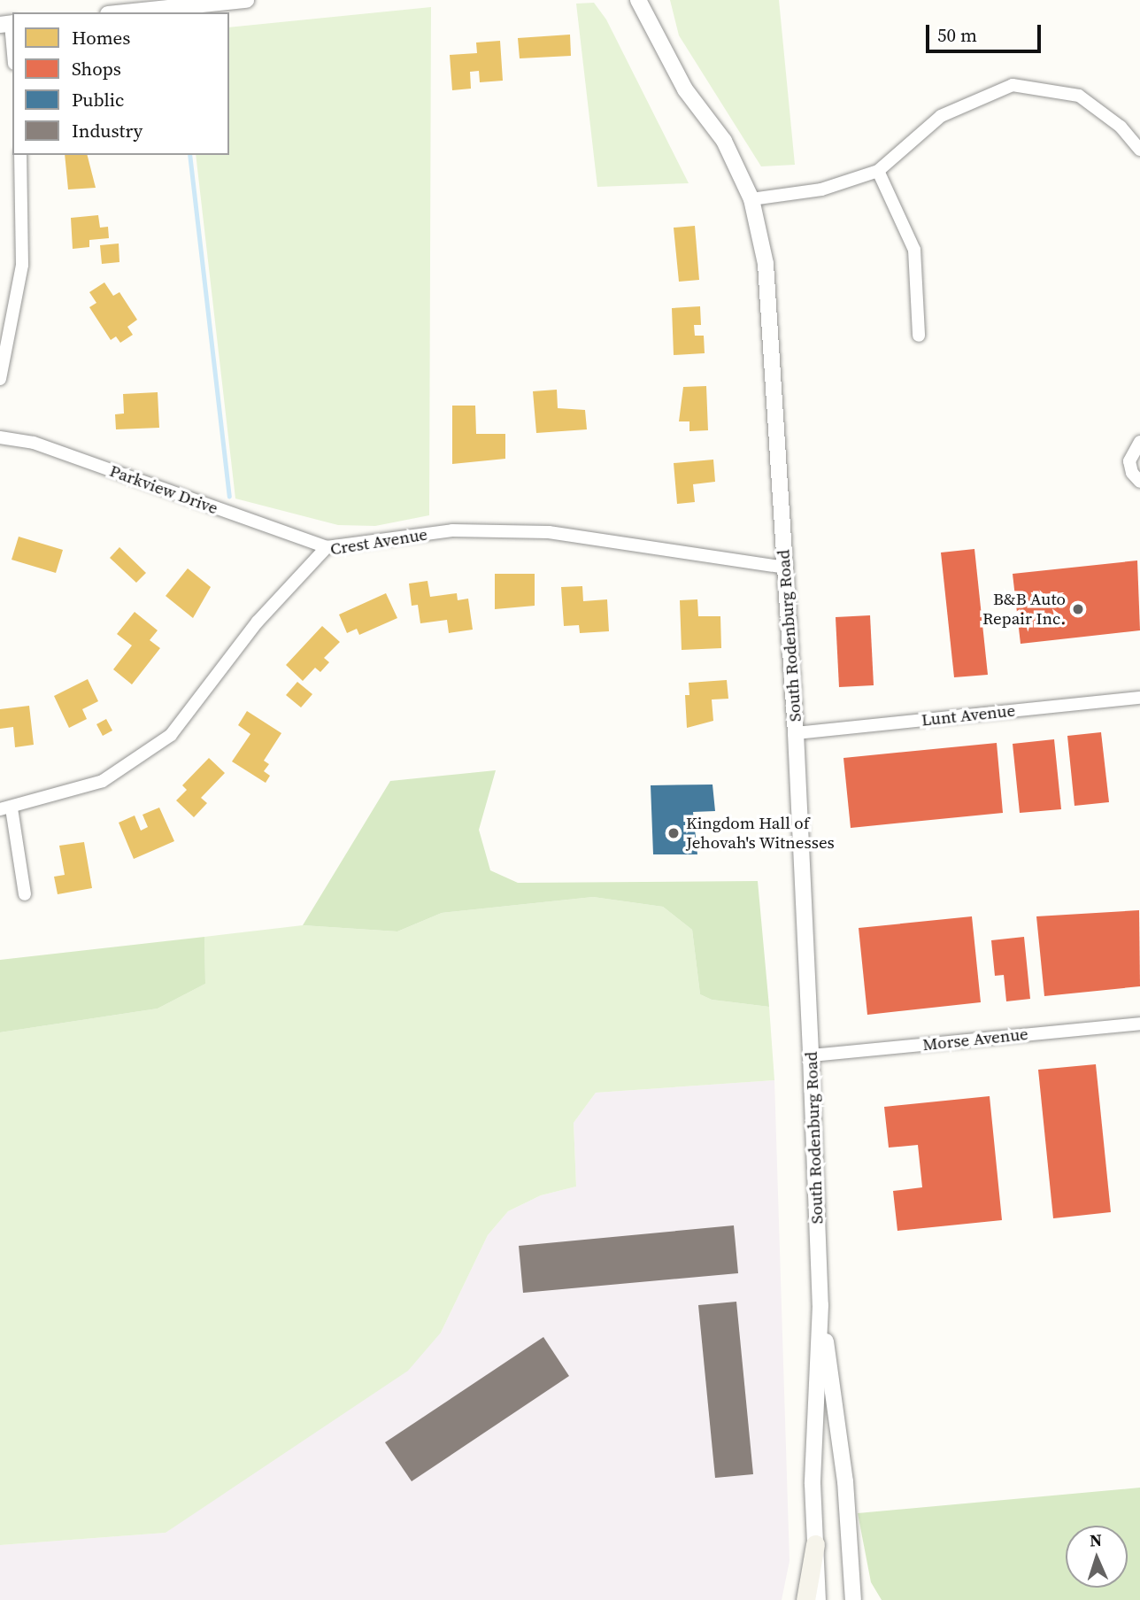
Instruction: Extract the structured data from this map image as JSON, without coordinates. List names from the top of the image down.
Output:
{
  "streets": {
    "street": [
      "Parkview Drive",
      "Crest Avenue",
      "South Rodenburg Road",
      "Lunt Avenue",
      "Morse Avenue"
    ]
  },
  "crossings": [
    ["Parkview Drive", "Crest Avenue"],
    ["Crest Avenue", "South Rodenburg Road"],
    ["South Rodenburg Road", "Lunt Avenue"],
    ["South Rodenburg Road", "Morse Avenue"]
  ],
  "places": ["B&B Auto Repair Inc.", "Kingdom Hall of Jehovah's Witnesses"],
  "legend": [
    "Homes",
    "Shops",
    "Public",
    "Industry"
  ],
  "scale_bar": "50 m",
  "north": "top"
}
